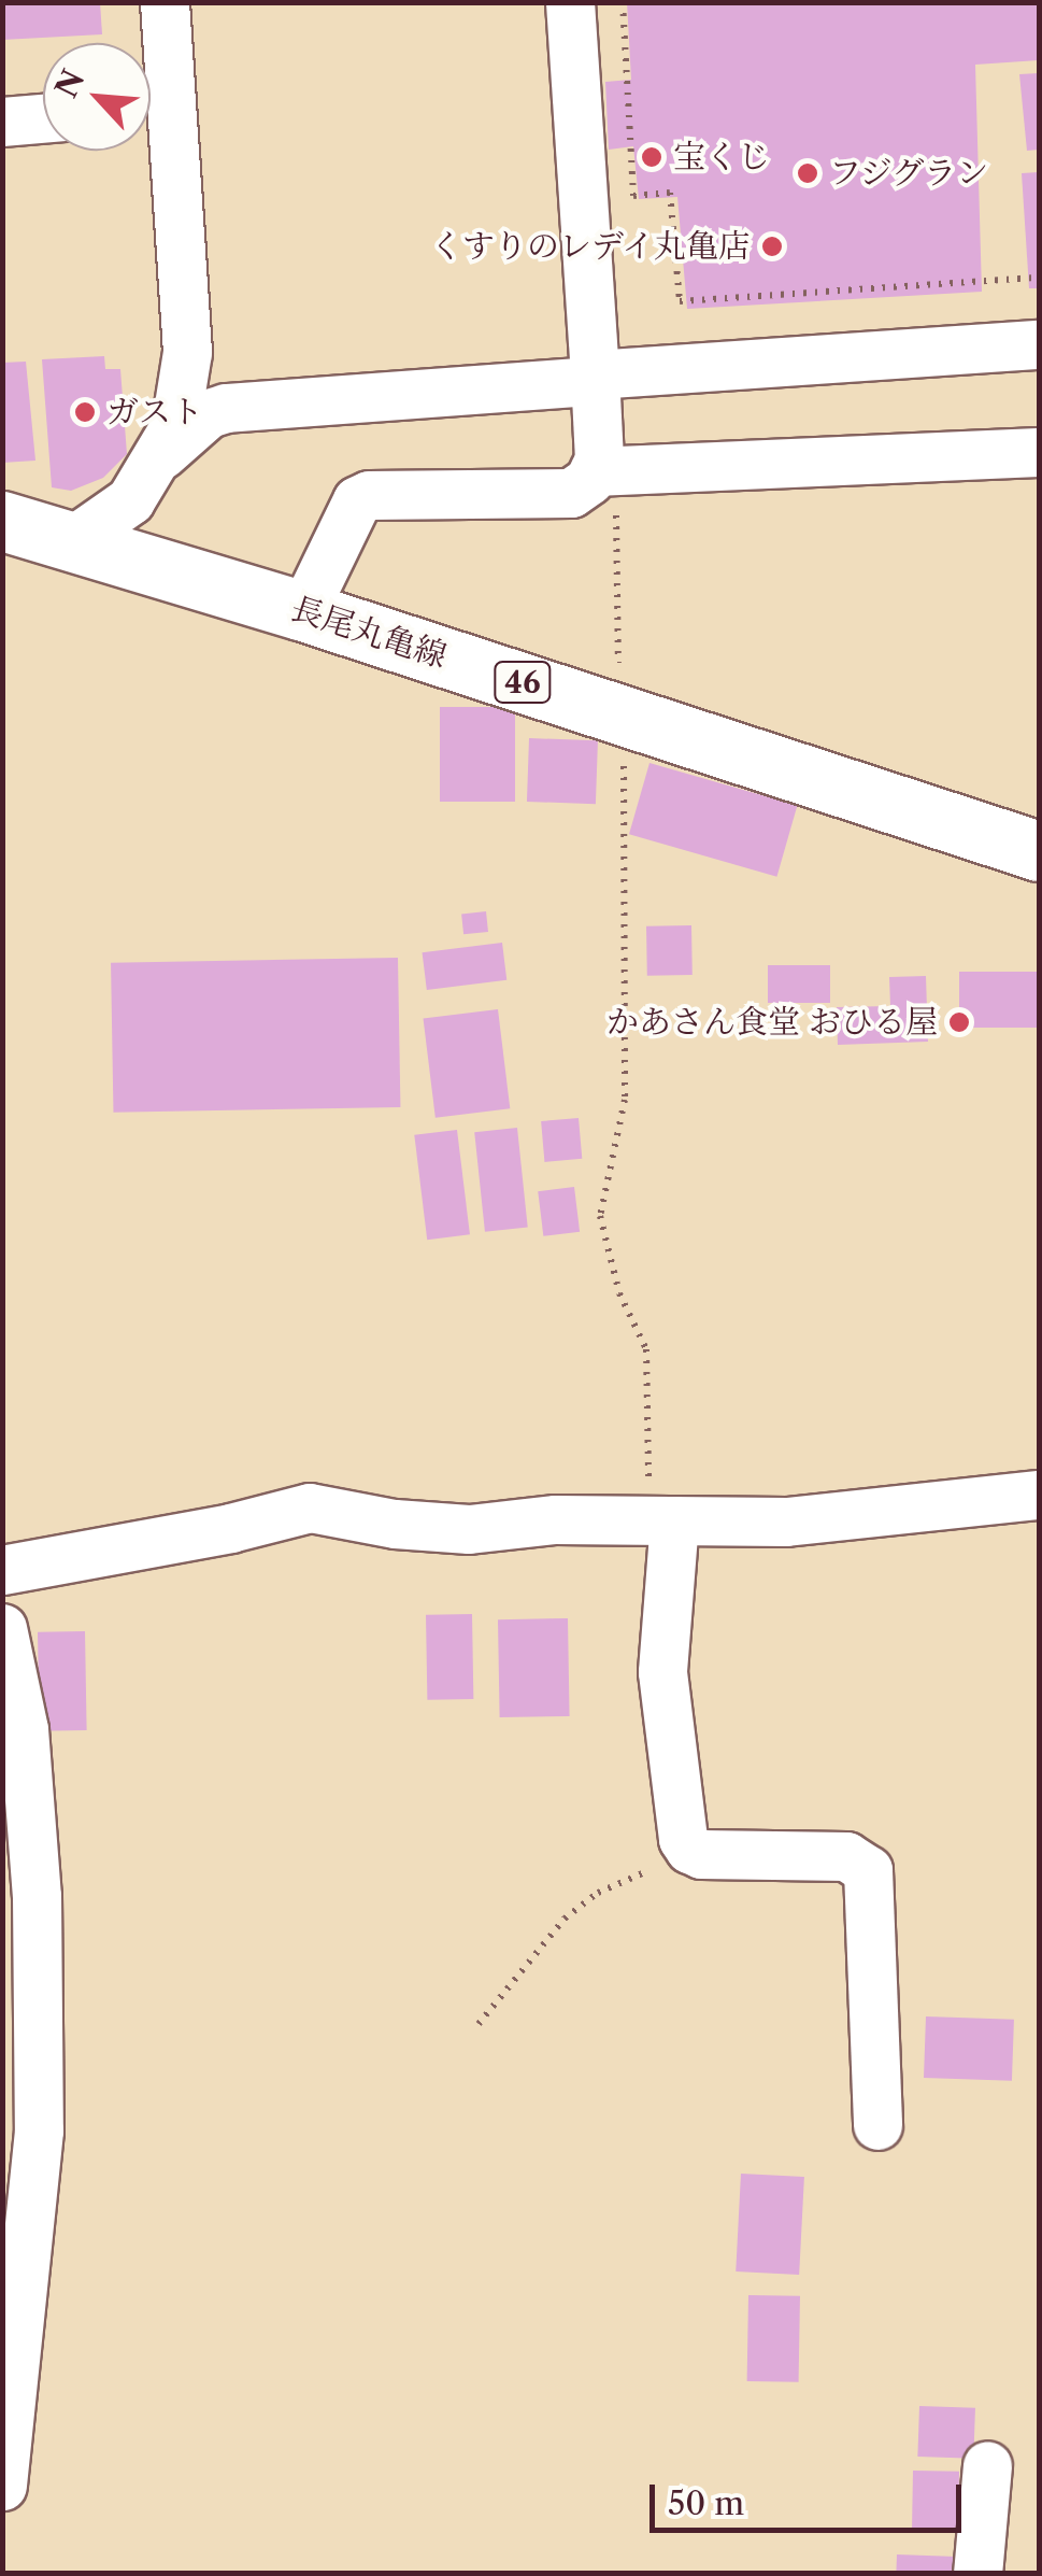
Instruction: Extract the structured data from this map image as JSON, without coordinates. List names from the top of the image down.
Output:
{
  "streets": {
    "main road": ["長尾丸亀線", "46"]
  },
  "places": [
    "宝くじ",
    "フジグラン",
    "くすりのレデイ丸亀店",
    "ガスト",
    "かあさん食堂 おひる屋"
  ],
  "scale_bar": "50 m",
  "north": "top left"
}
